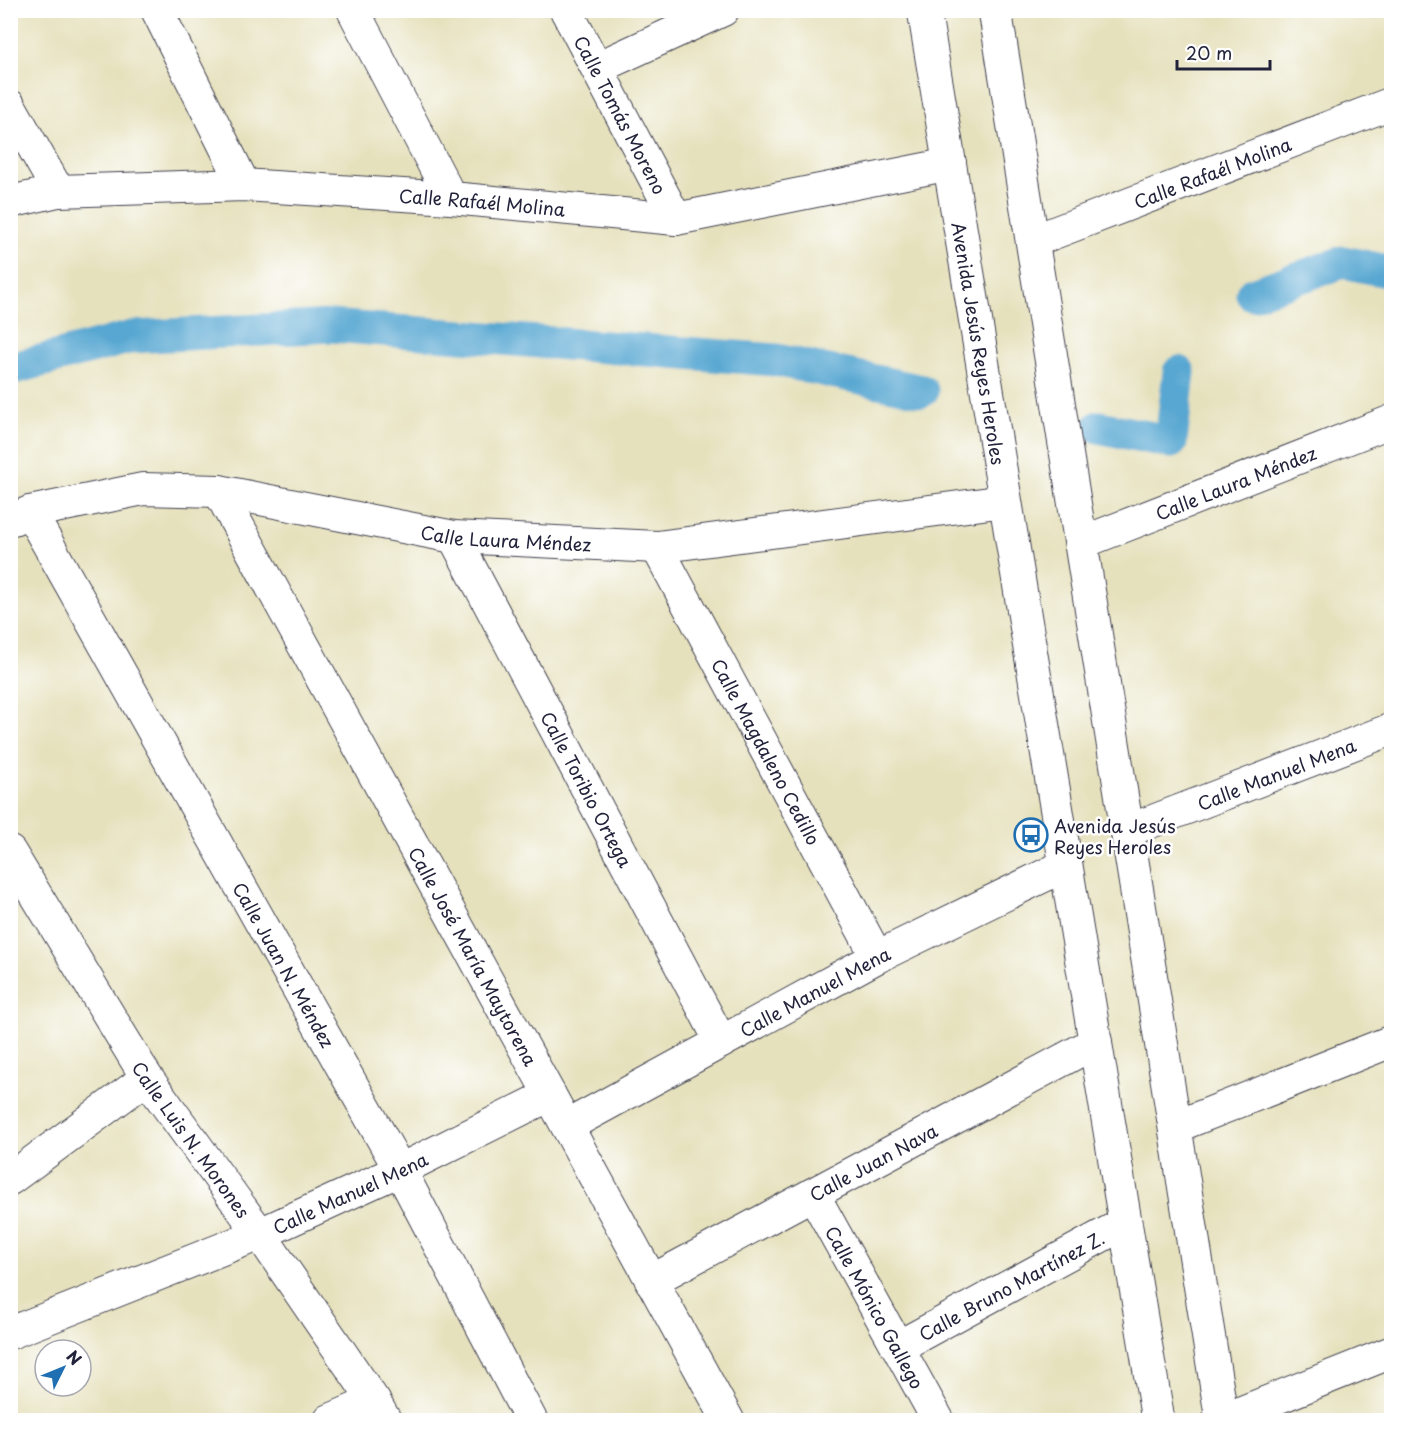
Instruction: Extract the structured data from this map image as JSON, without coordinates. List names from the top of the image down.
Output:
{
  "streets": {
    "street": [
      "Calle Tomás Moreno",
      "Calle Rafaél Molina",
      "Avenida Jesús Reyes Heroles",
      "Calle Laura Méndez",
      "Calle Magdaleno Cedillo",
      "Calle Manuel Mena",
      "Calle Toribio Ortega",
      "Calle José María Maytorena",
      "Calle Juan N. Méndez",
      "Calle Luis N. Morones",
      "Calle Juan Nava",
      "Calle Bruno Martínez Z.",
      "Calle Mónico Gallego"
    ]
  },
  "crossings": [
    ["Calle Tomás Moreno", "Calle Rafaél Molina"],
    ["Calle Rafaél Molina", "Avenida Jesús Reyes Heroles"],
    ["Avenida Jesús Reyes Heroles", "Calle Laura Méndez"],
    ["Avenida Jesús Reyes Heroles", "Calle Manuel Mena"],
    ["Avenida Jesús Reyes Heroles", "Calle Juan Nava"],
    ["Avenida Jesús Reyes Heroles", "Calle Bruno Martínez Z."],
    ["Calle Laura Méndez", "Calle Magdaleno Cedillo"],
    ["Calle Laura Méndez", "Calle Toribio Ortega"],
    ["Calle Laura Méndez", "Calle José María Maytorena"],
    ["Calle Laura Méndez", "Calle Juan N. Méndez"],
    ["Calle Magdaleno Cedillo", "Calle Manuel Mena"],
    ["Calle Manuel Mena", "Calle Toribio Ortega"],
    ["Calle Manuel Mena", "Calle José María Maytorena"],
    ["Calle Manuel Mena", "Calle Juan N. Méndez"],
    ["Calle Manuel Mena", "Calle Luis N. Morones"],
    ["Calle José María Maytorena", "Calle Juan Nava"],
    ["Calle Juan Nava", "Calle Mónico Gallego"],
    ["Calle Bruno Martínez Z.", "Calle Mónico Gallego"]
  ],
  "places": {
    "bus stop": ["Avenida Jesús Reyes Heroles"]
  },
  "scale_bar": "20 m",
  "north": "top right"
}
